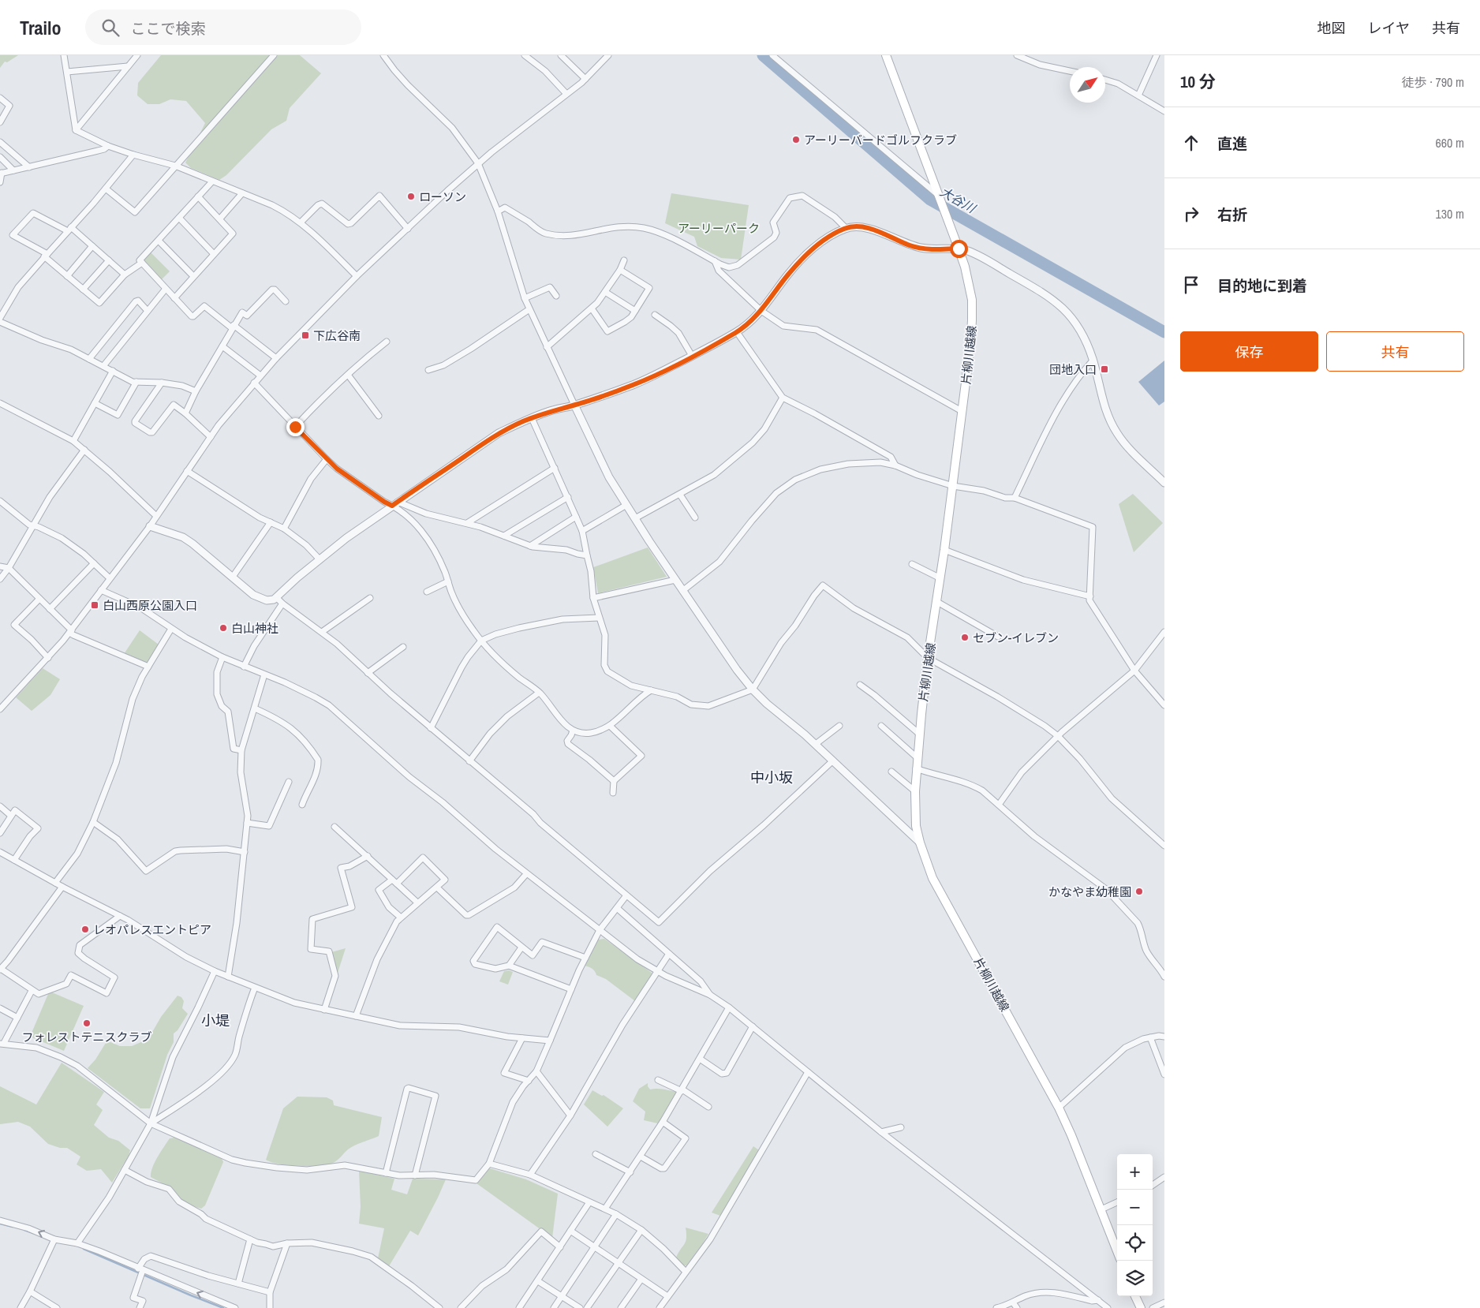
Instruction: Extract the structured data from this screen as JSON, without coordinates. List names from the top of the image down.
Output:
{
  "streets": {
    "main road": ["片柳川越線"]
  },
  "districts": ["中小坂", "小堤"],
  "water": ["大谷川"],
  "parks": ["アーリーパーク"],
  "places": {
    "other": [
      "アーリーバードゴルフクラブ",
      "ローソン",
      "白山神社",
      "セブン-イレブン",
      "かなやま幼稚園",
      "レオパレスエントピア",
      "フォレストテニスクラブ"
    ],
    "transit": ["下広谷南", "団地入口", "白山西原公園入口"]
  },
  "north": "top right",
  "page": {
    "header": "Trailo",
    "search": "ここで検索",
    "nav": ["地図", "レイヤ", "共有"],
    "heading": ["10 分", "徒歩 · 790 m"],
    "list": [
      ["直進", "660 m"],
      ["右折", "130 m"],
      "目的地に到着"
    ],
    "buttons": ["保存", "共有"],
    "map_buttons": ["+", "−"]
  }
}
